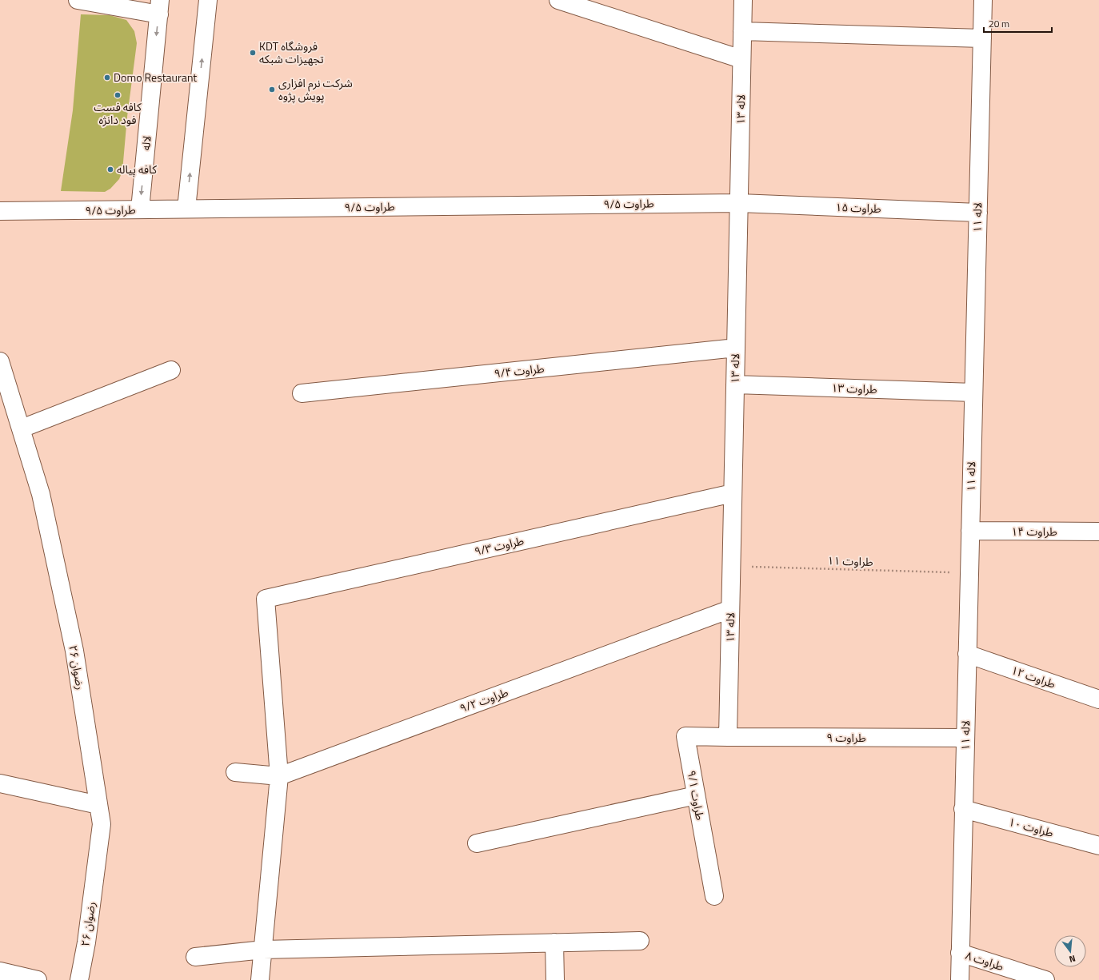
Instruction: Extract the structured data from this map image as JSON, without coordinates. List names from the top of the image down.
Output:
{
  "streets": {
    "street": [
      "لاله ۱۳",
      "لاله",
      "طراوت ۹/۵",
      "طراوت ۱۵",
      "لاله ۱۱",
      "طراوت ۹/۴",
      "طراوت ۱۳",
      "طراوت ۱۴",
      "طراوت ۹/۳",
      "رضوان ۲۶",
      "طراوت ۱۲",
      "طراوت ۹/۲",
      "طراوت ۹",
      "طراوت ۹/۱",
      "طراوت ۱۰",
      "طراوت ۸"
    ],
    "path": ["طراوت ۱۱"]
  },
  "crossings": [
    ["لاله ۱۳", "طراوت ۹/۵"],
    ["لاله ۱۳", "طراوت ۱۵"],
    ["لاله ۱۳", "طراوت ۹/۴"],
    ["لاله ۱۳", "طراوت ۱۳"],
    ["لاله ۱۳", "طراوت ۹/۳"],
    ["لاله ۱۳", "طراوت ۱۱"],
    ["لاله ۱۳", "طراوت ۹/۲"],
    ["لاله ۱۳", "طراوت ۹"],
    ["لاله ۱۳", "طراوت ۹/۱"],
    ["لاله", "طراوت ۹/۵"],
    ["طراوت ۹/۵", "طراوت ۱۵"],
    ["طراوت ۱۵", "لاله ۱۱"],
    ["لاله ۱۱", "طراوت ۱۳"],
    ["لاله ۱۱", "طراوت ۱۴"],
    ["لاله ۱۱", "طراوت ۱۱"],
    ["لاله ۱۱", "طراوت ۱۲"],
    ["لاله ۱۱", "طراوت ۹"],
    ["لاله ۱۱", "طراوت ۱۰"],
    ["لاله ۱۱", "طراوت ۸"],
    ["طراوت ۹/۳", "طراوت ۹/۲"],
    ["طراوت ۹", "طراوت ۹/۱"]
  ],
  "places": [
    "KDT فروشگاه تجهیزات شبکه",
    "Domo Restaurant",
    "شرکت نرم افزاری پویش پژوه",
    "کافه فست فود دانژه",
    "کافه پیاله"
  ],
  "scale_bar": "20 m",
  "north": "bottom"
}
